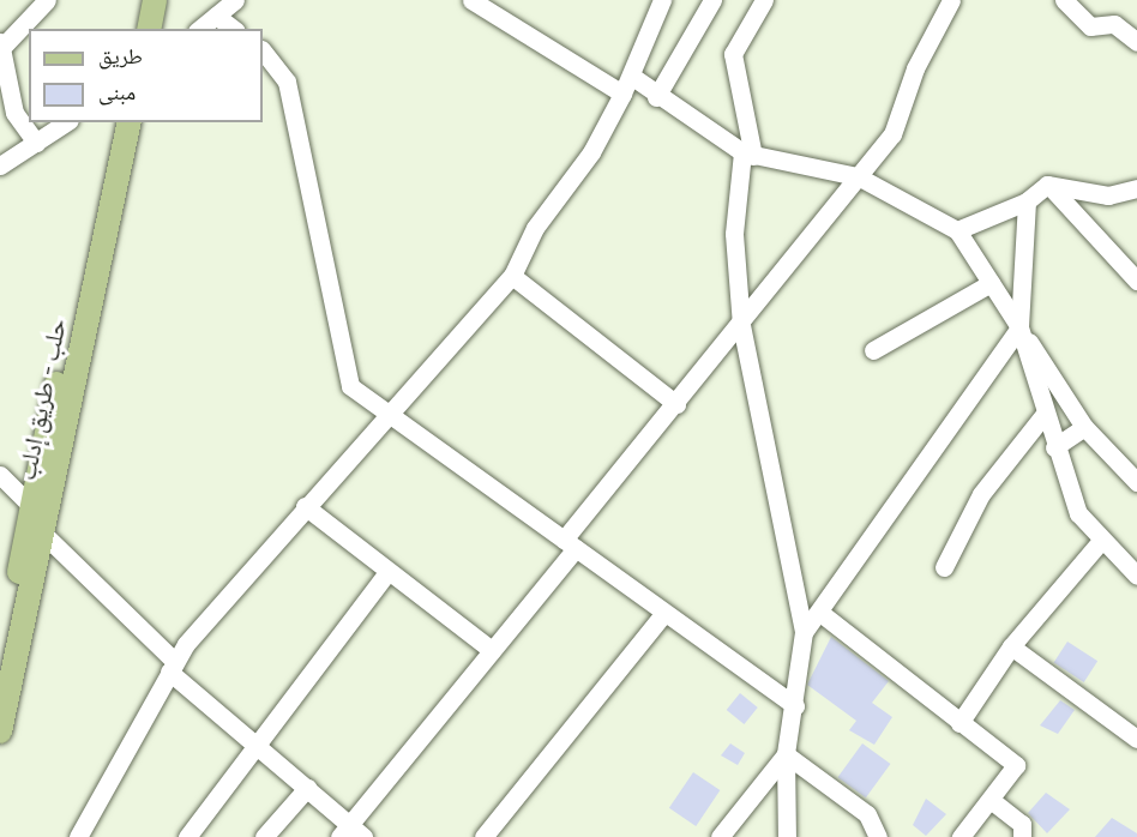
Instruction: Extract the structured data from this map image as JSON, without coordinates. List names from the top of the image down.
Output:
{
  "streets": {
    "main road": ["حلب - طريق إدلب"]
  },
  "legend": ["طريق", "مبنى"]
}
